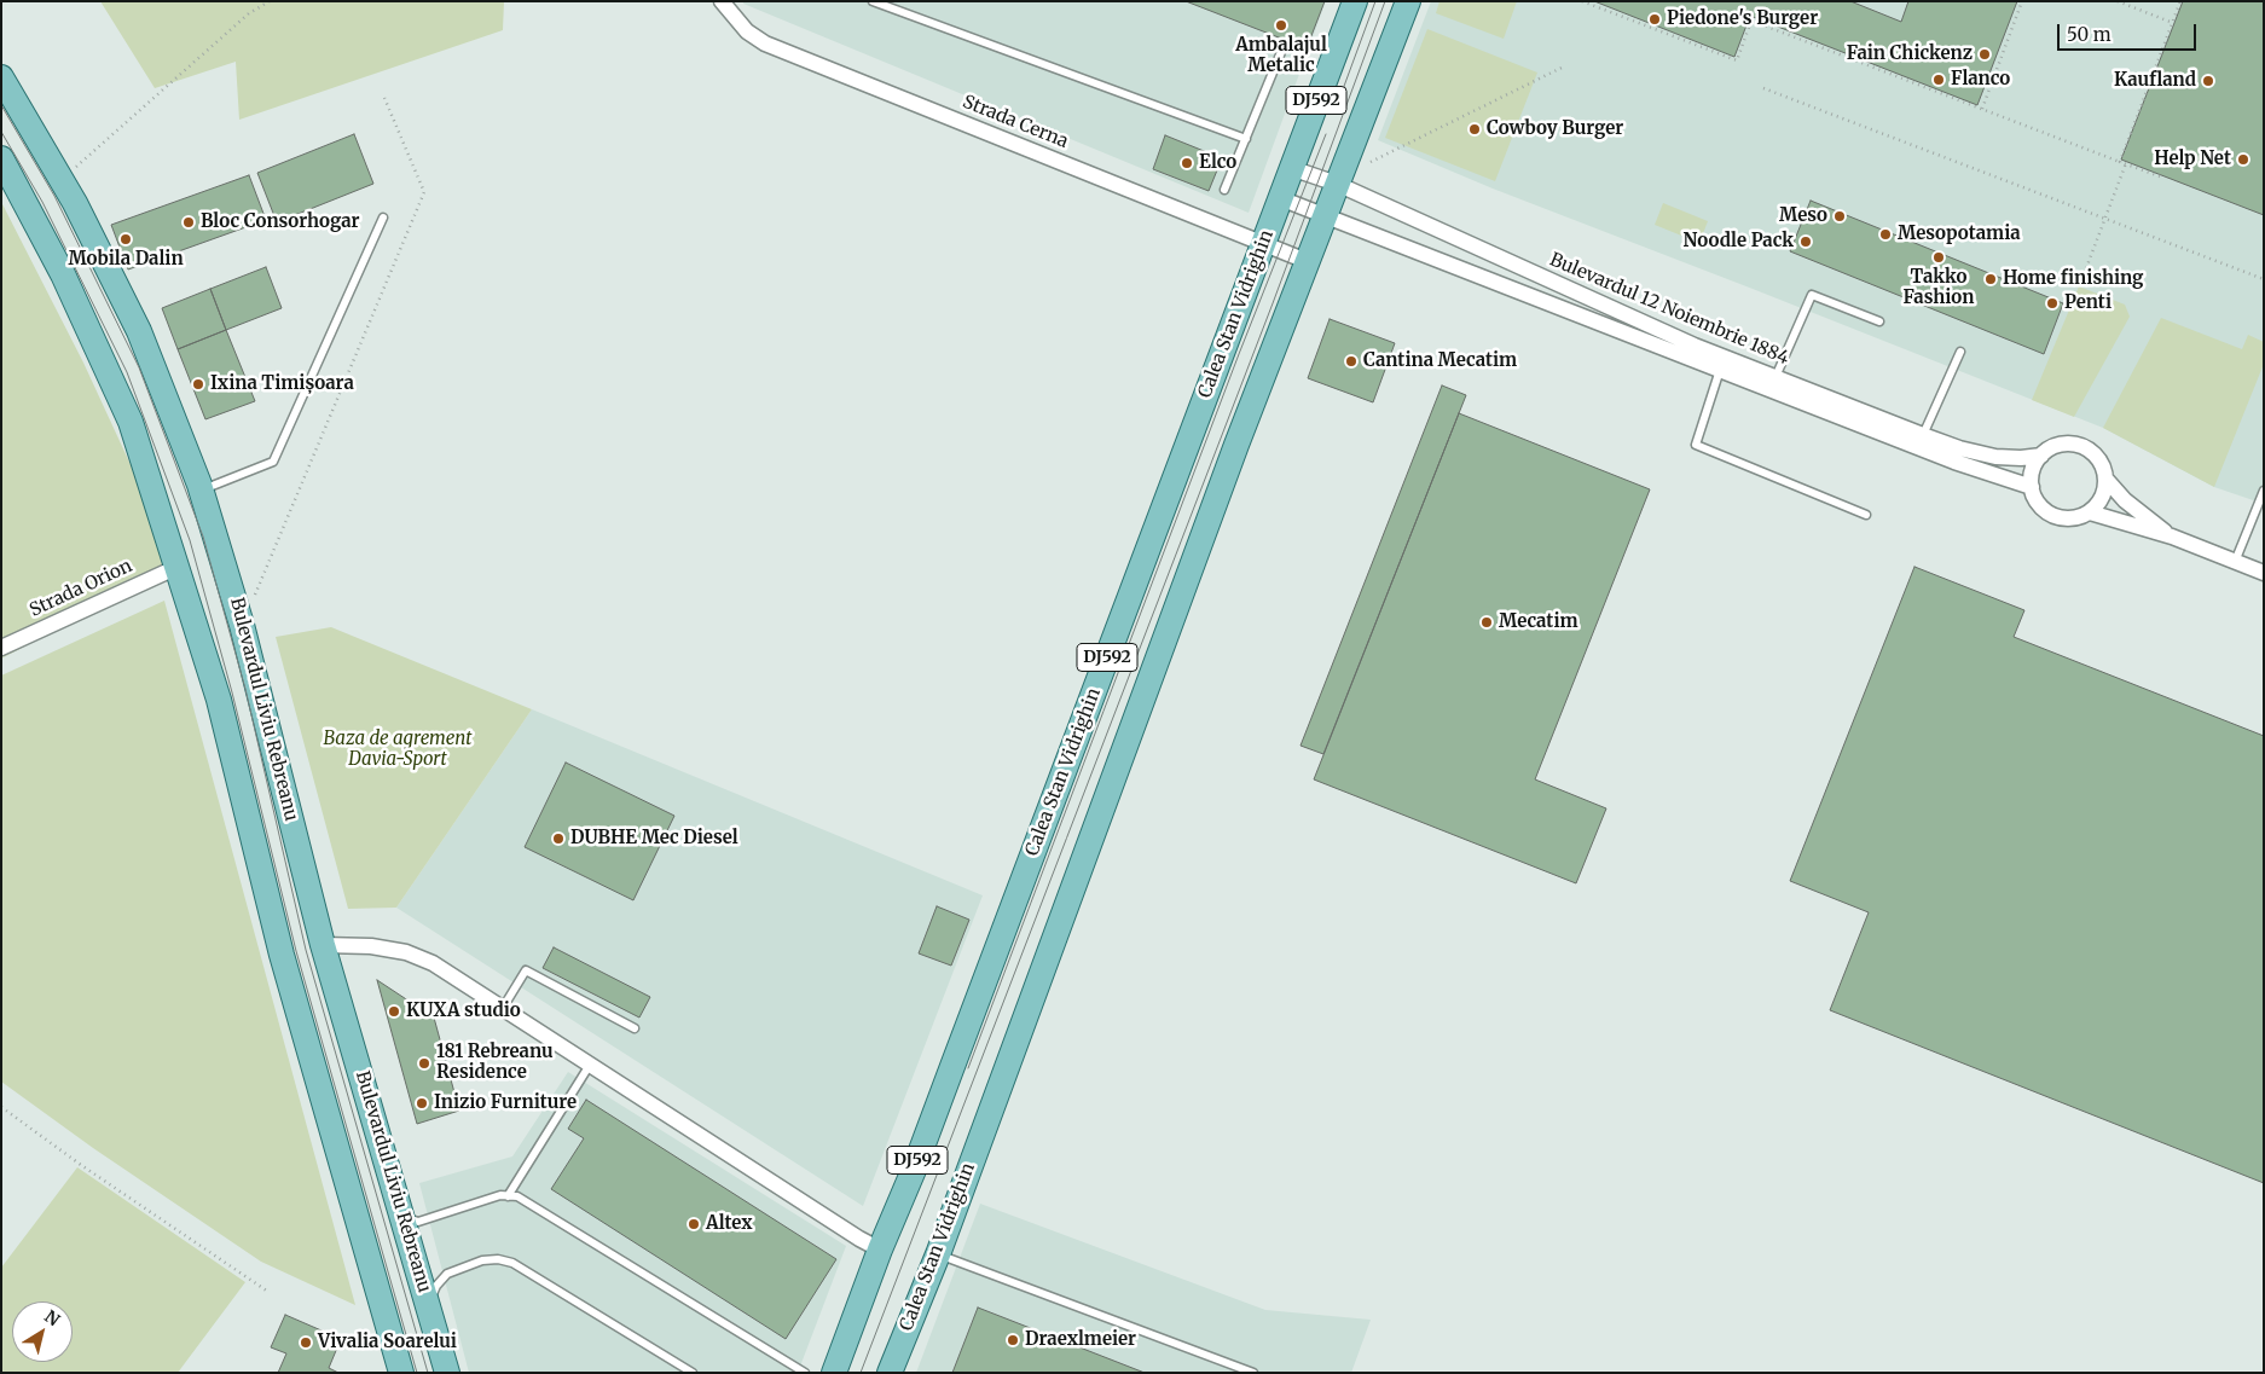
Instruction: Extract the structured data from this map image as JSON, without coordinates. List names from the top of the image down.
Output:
{
  "streets": {
    "main road": ["DJ592", "Calea Stan Vidrighin", "Bulevardul Liviu Rebreanu"],
    "street": ["Strada Cerna", "Bulevardul 12 Noiembrie 1884", "Strada Orion"]
  },
  "crossings": [
    ["Strada Cerna", "Calea Stan Vidrighin"],
    ["Bulevardul 12 Noiembrie 1884", "Calea Stan Vidrighin"]
  ],
  "parks": ["Baza de agrement Davia-Sport"],
  "places": [
    "Piedone's Burger",
    "Ambalajul Metalic",
    "Fain Chickenz",
    "Flanco",
    "Kaufland",
    "Cowboy Burger",
    "Help Net",
    "Elco",
    "Meso",
    "Bloc Consorhogar",
    "Mesopotamia",
    "Mobila Dalin",
    "Noodle Pack",
    "Takko Fashion",
    "Home finishing",
    "Penti",
    "Cantina Mecatim",
    "Ixina Timișoara",
    "Mecatim",
    "DUBHE Mec Diesel",
    "KUXA studio",
    "181 Rebreanu Residence",
    "Inizio Furniture",
    "Altex",
    "Draexlmeier",
    "Vivalia Soarelui"
  ],
  "scale_bar": "50 m",
  "north": "top right"
}
